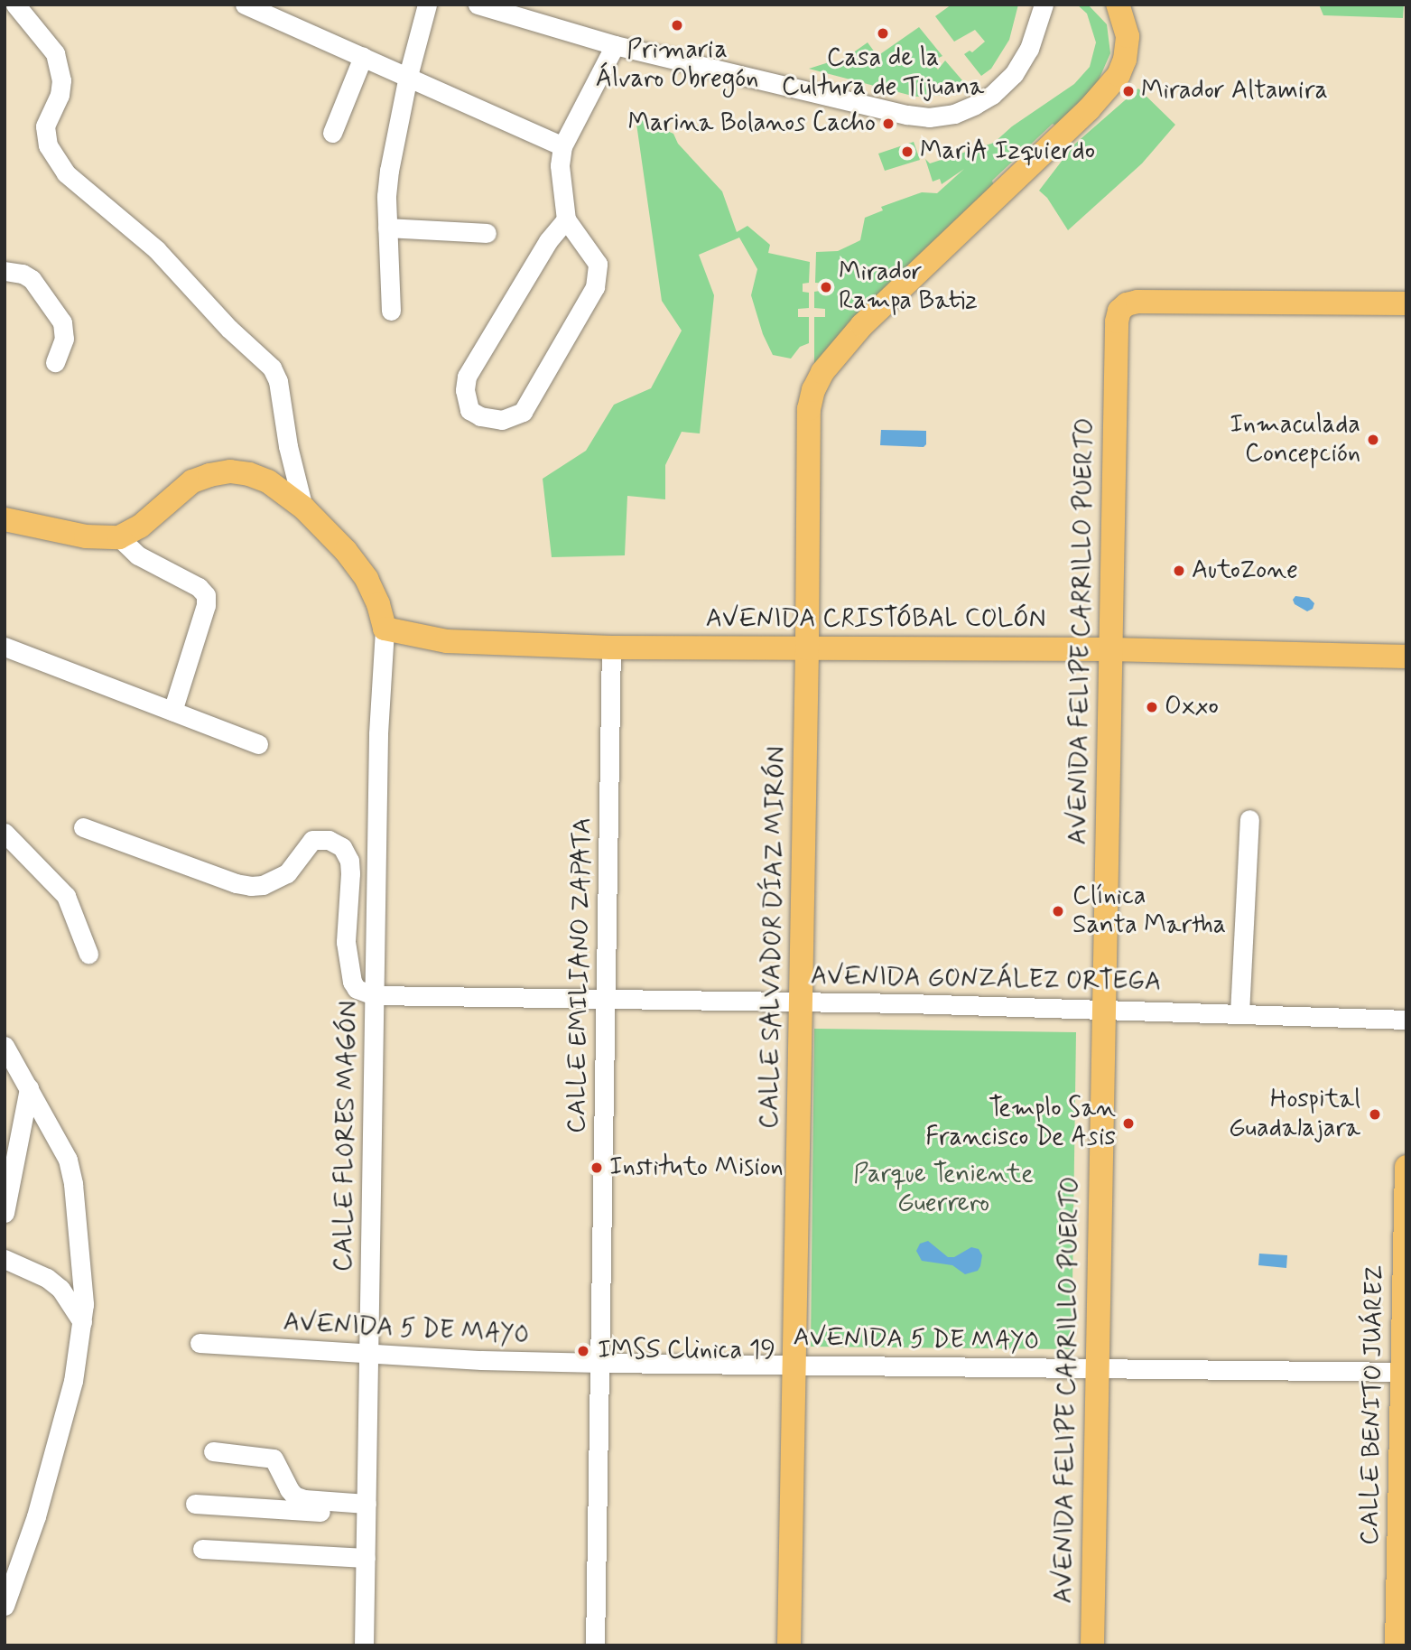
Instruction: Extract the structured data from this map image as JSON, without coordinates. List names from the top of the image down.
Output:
{
  "streets": {
    "main road": [
      "AVENIDA CRISTÓBAL COLÓN",
      "AVENIDA FELIPE CARRILLO PUERTO",
      "CALLE SALVADOR DÍAZ MIRÓN",
      "CALLE BENITO JUÁREZ"
    ],
    "street": [
      "CALLE EMILIANO ZAPATA",
      "AVENIDA GONZÁLEZ ORTEGA",
      "CALLE FLORES MAGÓN",
      "AVENIDA 5 DE MAYO"
    ]
  },
  "crossings": [
    ["AVENIDA CRISTÓBAL COLÓN", "AVENIDA FELIPE CARRILLO PUERTO"],
    ["AVENIDA CRISTÓBAL COLÓN", "CALLE SALVADOR DÍAZ MIRÓN"],
    ["AVENIDA CRISTÓBAL COLÓN", "CALLE EMILIANO ZAPATA"],
    ["AVENIDA CRISTÓBAL COLÓN", "CALLE FLORES MAGÓN"],
    ["AVENIDA FELIPE CARRILLO PUERTO", "AVENIDA GONZÁLEZ ORTEGA"],
    ["AVENIDA FELIPE CARRILLO PUERTO", "AVENIDA 5 DE MAYO"],
    ["CALLE SALVADOR DÍAZ MIRÓN", "AVENIDA GONZÁLEZ ORTEGA"],
    ["CALLE SALVADOR DÍAZ MIRÓN", "AVENIDA 5 DE MAYO"],
    ["CALLE EMILIANO ZAPATA", "AVENIDA GONZÁLEZ ORTEGA"],
    ["CALLE EMILIANO ZAPATA", "AVENIDA 5 DE MAYO"],
    ["AVENIDA GONZÁLEZ ORTEGA", "CALLE FLORES MAGÓN"],
    ["CALLE FLORES MAGÓN", "AVENIDA 5 DE MAYO"],
    ["AVENIDA 5 DE MAYO", "CALLE BENITO JUÁREZ"]
  ],
  "parks": ["Parque Teniente Guerrero"],
  "places": [
    "Primaria Álvaro Obregón",
    "Casa de la Cultura de Tijuana",
    "Mirador Altamira",
    "Marina Bolanos Cacho",
    "MariA Izquierdo",
    "Mirador Rampa Batiz",
    "Inmaculada Concepción",
    "AutoZone",
    "Oxxo",
    "Clínica Santa Martha",
    "Hospital Guadalajara",
    "Templo San Francisco De Asis",
    "Instituto Mision",
    "IMSS Clinica 19"
  ]
}
